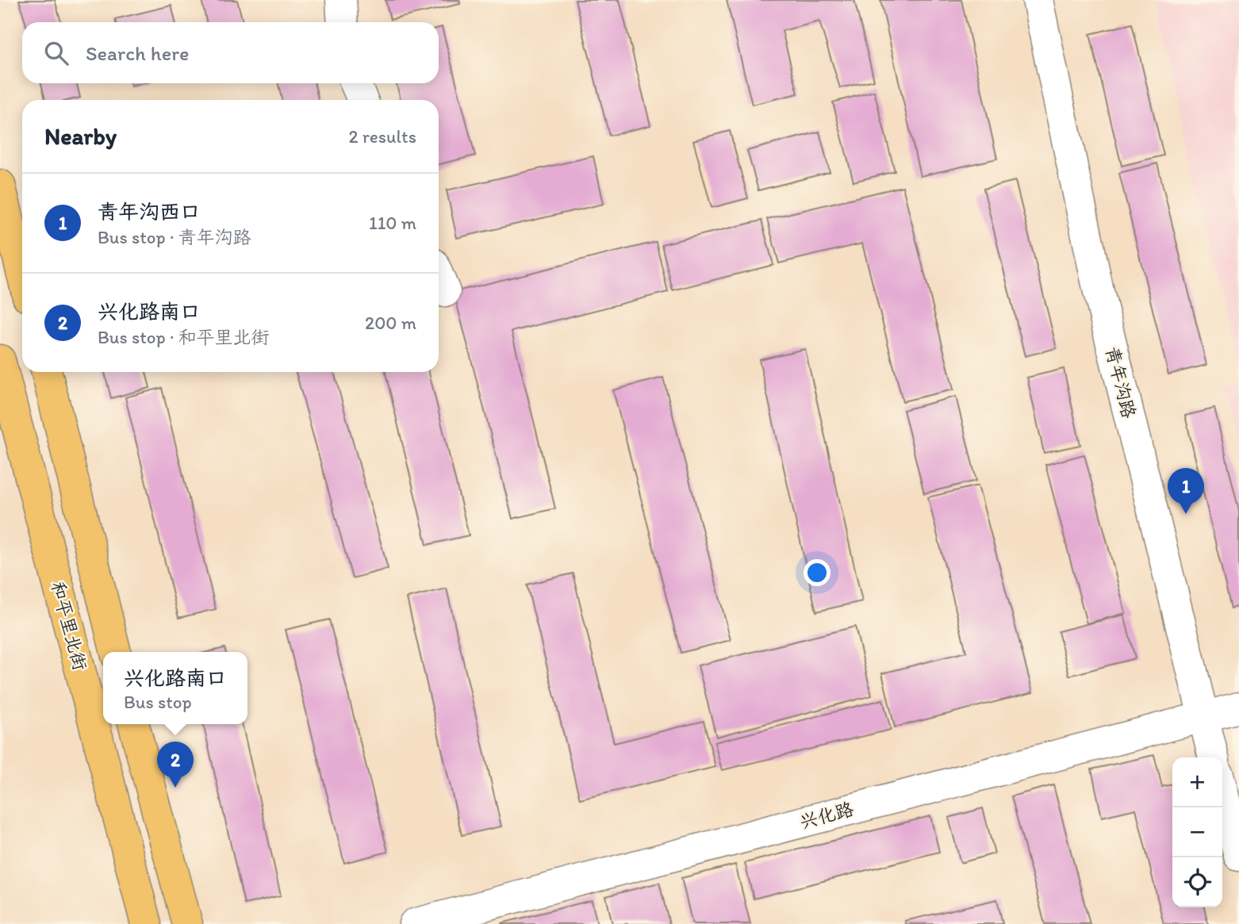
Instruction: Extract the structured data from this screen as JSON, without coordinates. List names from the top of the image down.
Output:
{
  "streets": {
    "main road": ["和平里北街"],
    "street": ["青年沟路", "兴化路"]
  },
  "crossings": [
    ["青年沟路", "兴化路"]
  ],
  "page": {
    "search": "Search here",
    "heading": ["Nearby", "2 results"],
    "list": [
      {
        "mark": "1",
        "name": "青年沟西口",
        "note": "Bus stop · 青年沟路",
        "value": "110 m"
      },
      {
        "mark": "2",
        "name": "兴化路南口",
        "note": "Bus stop · 和平里北街",
        "value": "200 m"
      }
    ],
    "pins": ["1", "2"],
    "popup": ["兴化路南口", "Bus stop"],
    "map_buttons": ["+", "−"]
  }
}
